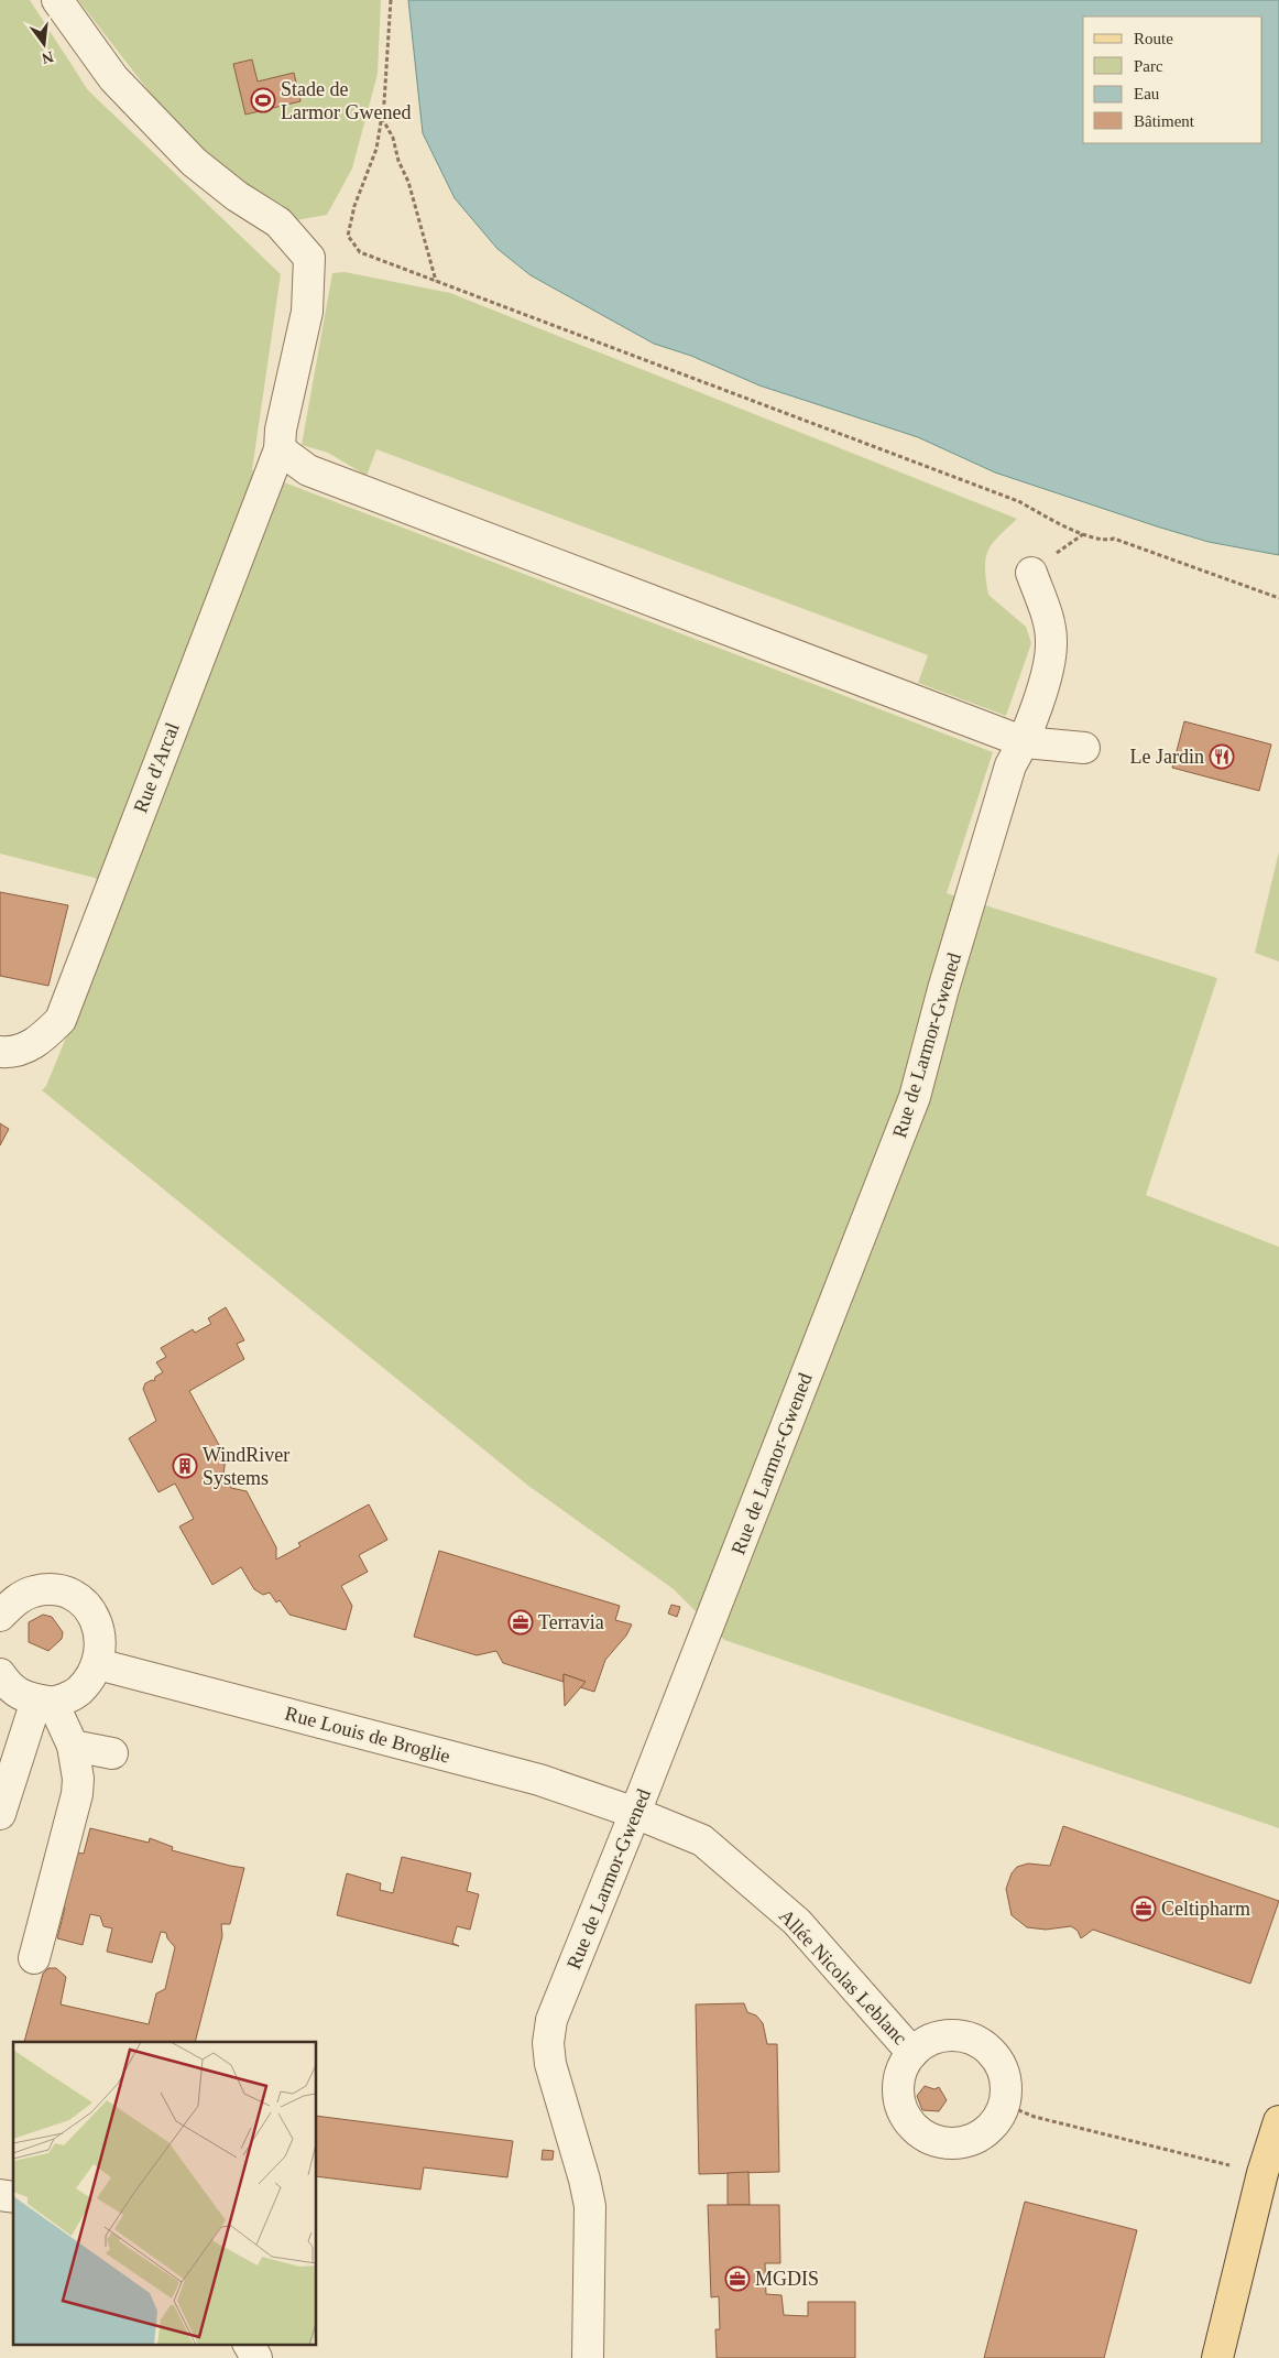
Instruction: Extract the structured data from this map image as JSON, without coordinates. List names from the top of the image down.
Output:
{
  "streets": {
    "street": [
      "Rue d'Arcal",
      "Rue de Larmor-Gwened",
      "Rue Louis de Broglie",
      "Allée Nicolas Leblanc"
    ]
  },
  "crossings": [
    ["Rue de Larmor-Gwened", "Rue Louis de Broglie"],
    ["Rue de Larmor-Gwened", "Allée Nicolas Leblanc"],
    ["Rue Louis de Broglie", "Allée Nicolas Leblanc"]
  ],
  "places": {
    "sports": ["Stade de Larmor Gwened"],
    "restaurant": ["Le Jardin"],
    "building": ["WindRiver Systems"],
    "office": ["Terravia", "Celtipharm", "MGDIS"]
  },
  "legend": [
    "Route",
    "Parc",
    "Eau",
    "Bâtiment"
  ],
  "north": "bottom"
}
